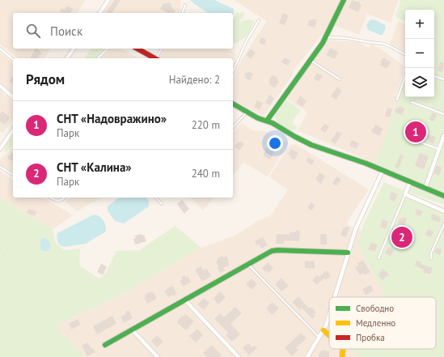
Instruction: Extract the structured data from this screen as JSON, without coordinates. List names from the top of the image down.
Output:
{
  "legend": ["Свободно", "Медленно", "Пробка"],
  "page": {
    "map_buttons": ["+", "−"],
    "search": "Поиск",
    "heading": ["Рядом", "Найдено: 2"],
    "list": [
      {
        "mark": "1",
        "name": "СНТ «Надовражино»",
        "note": "Парк",
        "value": "220 m"
      },
      {
        "mark": "2",
        "name": "СНТ «Калина»",
        "note": "Парк",
        "value": "240 m"
      }
    ],
    "pins": ["1", "2"]
  }
}
